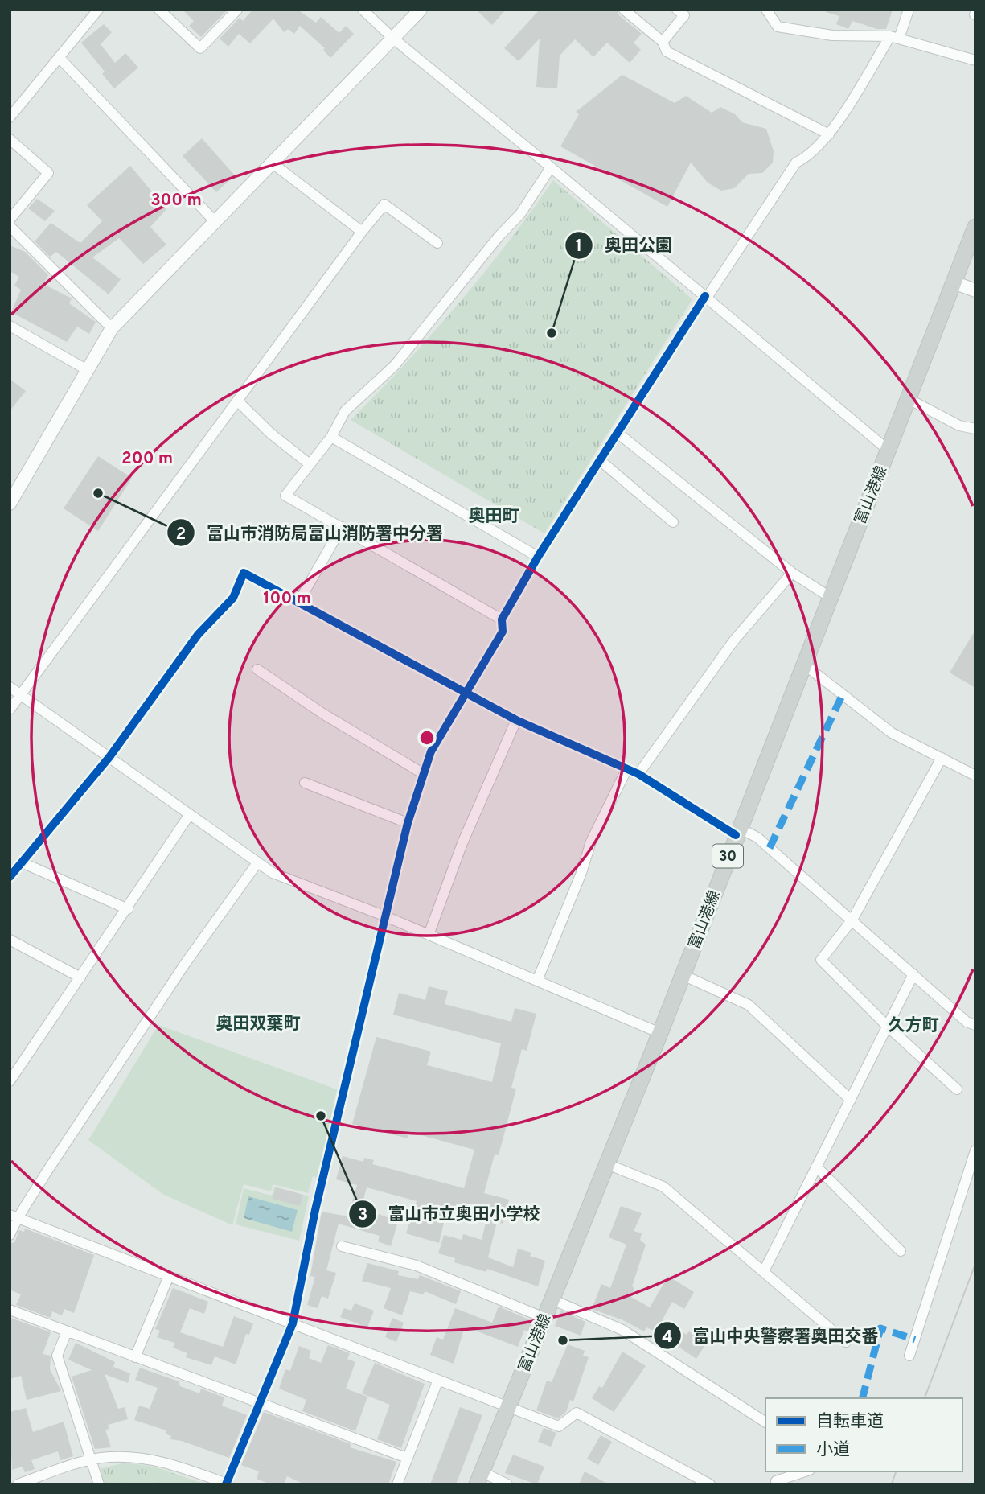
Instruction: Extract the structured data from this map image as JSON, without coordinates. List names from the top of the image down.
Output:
{
  "streets": {
    "main road": ["富山港線", "30"]
  },
  "districts": ["奥田町", "奥田双葉町", "久方町"],
  "places": [
    "奥田公園",
    "富山市消防局富山消防署中分署",
    "富山市立奥田小学校",
    "富山中央警察署奥田交番"
  ],
  "legend": ["自転車道", "小道"],
  "rings": ["300 m", "200 m", "100 m"]
}
